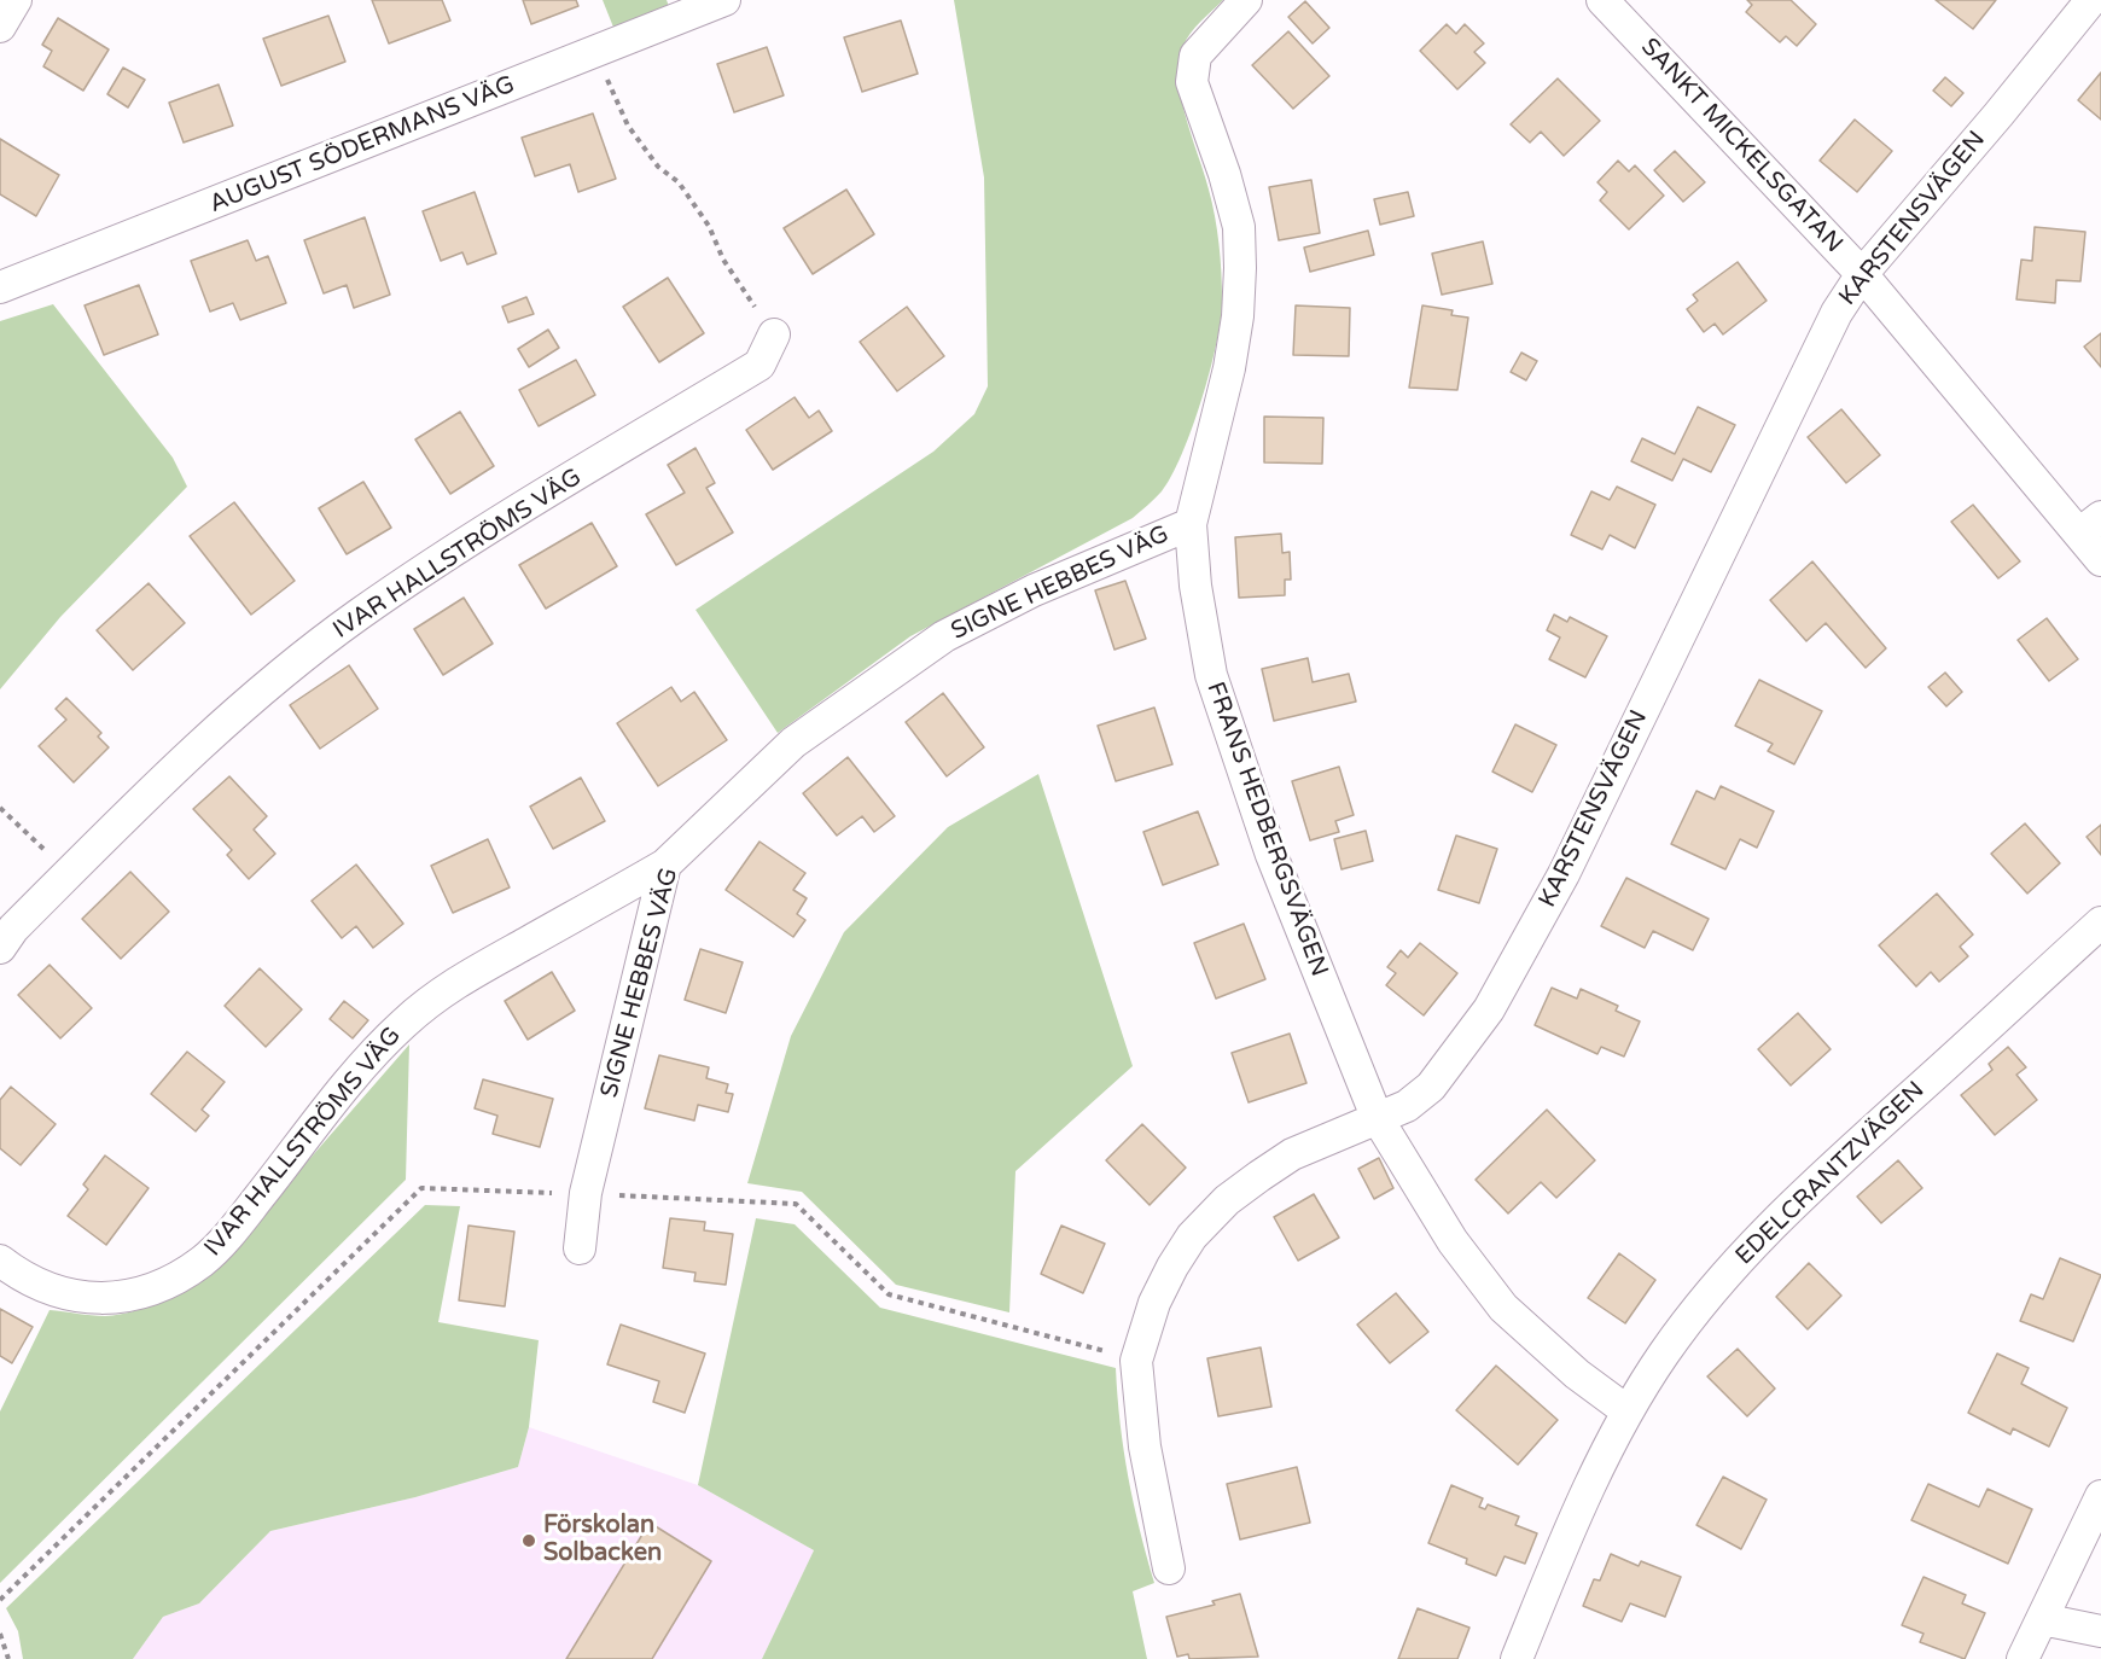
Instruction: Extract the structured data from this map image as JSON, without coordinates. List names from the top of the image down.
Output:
{
  "streets": {
    "street": [
      "AUGUST SÖDERMANS VÄG",
      "SANKT MICKELSGATAN",
      "KARSTENSVÄGEN",
      "IVAR HALLSTRÖMS VÄG",
      "SIGNE HEBBES VÄG",
      "FRANS HEDBERGSVÄGEN",
      "EDELCRANTZVÄGEN"
    ]
  },
  "crossings": [
    ["SANKT MICKELSGATAN", "KARSTENSVÄGEN"],
    ["KARSTENSVÄGEN", "FRANS HEDBERGSVÄGEN"],
    ["IVAR HALLSTRÖMS VÄG", "SIGNE HEBBES VÄG"],
    ["SIGNE HEBBES VÄG", "FRANS HEDBERGSVÄGEN"],
    ["FRANS HEDBERGSVÄGEN", "EDELCRANTZVÄGEN"]
  ],
  "places": ["Förskolan Solbacken"]
}
